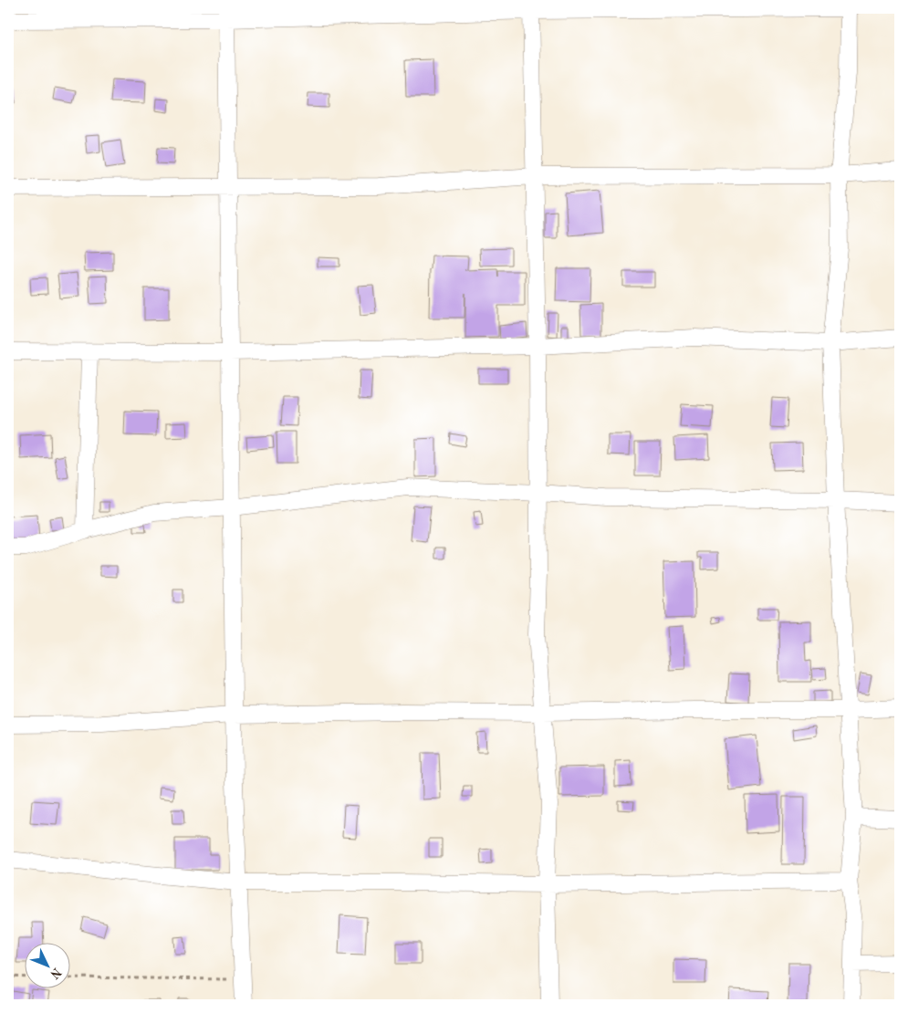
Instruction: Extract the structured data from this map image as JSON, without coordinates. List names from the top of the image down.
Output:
{
  "north": "bottom right"
}
